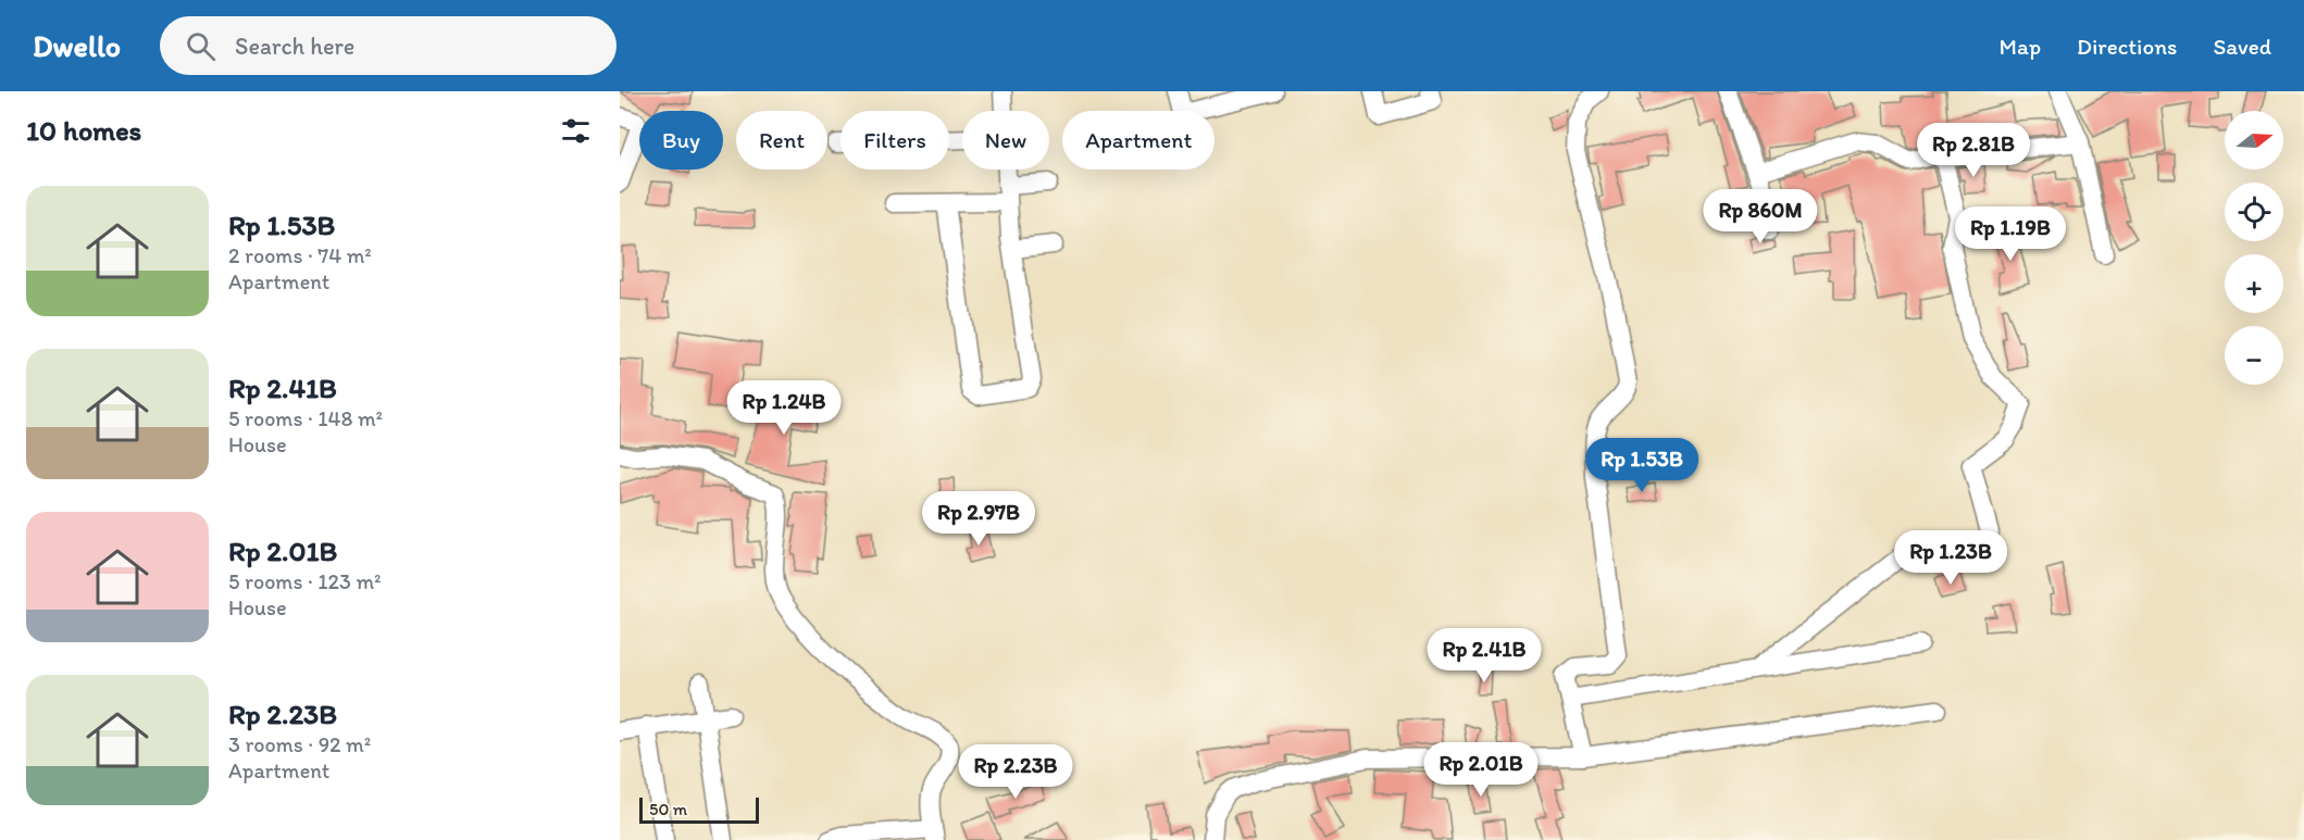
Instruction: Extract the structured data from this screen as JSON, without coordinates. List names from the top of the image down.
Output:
{
  "scale_bar": "50 m",
  "north": "right",
  "page": {
    "header": "Dwello",
    "search": "Search here",
    "nav": ["Map", "Directions", "Saved"],
    "heading": "10 homes",
    "map_buttons": ["+", "−"],
    "chip": [
      "Buy",
      "Rent",
      "Filters",
      "New",
      "Apartment"
    ],
    "price": [
      "Rp 2.81B",
      "Rp 860M",
      "Rp 1.19B",
      "Rp 1.24B",
      "Rp 1.53B",
      "Rp 2.97B",
      "Rp 1.23B",
      "Rp 2.41B",
      "Rp 2.01B",
      "Rp 2.23B"
    ],
    "list": [
      {
        "name": "Rp 1.53B",
        "note": "2 rooms · 74 m² · Apartment"
      },
      {
        "name": "Rp 2.41B",
        "note": "5 rooms · 148 m² · House"
      },
      {
        "name": "Rp 2.01B",
        "note": "5 rooms · 123 m² · House"
      },
      {
        "name": "Rp 2.23B",
        "note": "3 rooms · 92 m² · Apartment"
      }
    ],
    "scale": "50 m"
  }
}
